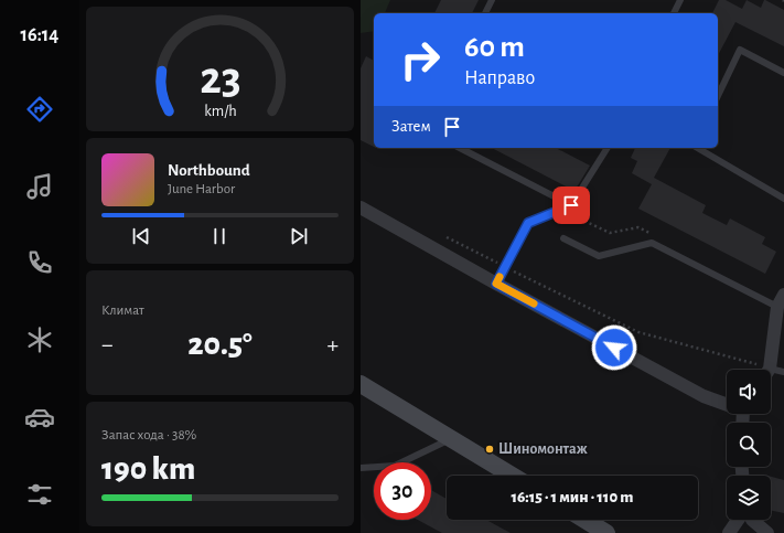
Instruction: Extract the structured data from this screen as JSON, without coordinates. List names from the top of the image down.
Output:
{
  "places": ["Шиномонтаж"],
  "page": {
    "tabs": "16:14",
    "turn": ["60 m", "Направо"],
    "then": "Затем",
    "song": ["Northbound", "June Harbor"],
    "tile": [
      "Климат",
      ["Запас хода · 38%", "190 km"]
    ],
    "heat": ["−", "20.5°", "+"],
    "limit": "30",
    "trip": "16:15 · 1 мин · 110 m",
    "gauge": ["23", "km/h"]
  }
}
